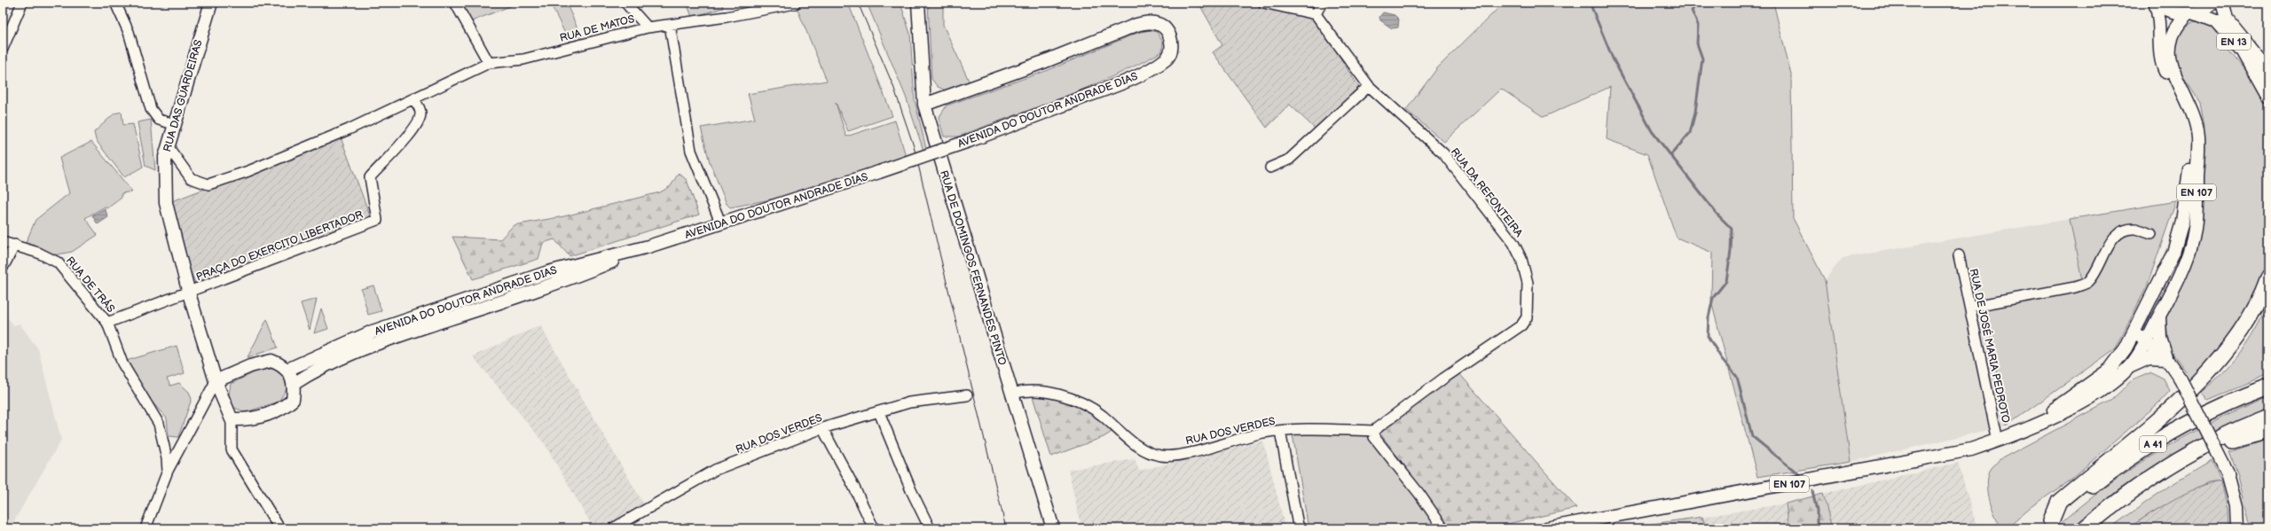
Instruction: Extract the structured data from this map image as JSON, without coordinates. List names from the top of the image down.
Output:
{
  "streets": {
    "highway": ["A 41"],
    "main road": [
      "EN 13",
      "RUA DAS GUARDEIRAS",
      "AVENIDA DO DOUTOR ANDRADE DIAS",
      "EN 107",
      "RUA DE DOMINGOS FERNANDES PINTO"
    ],
    "street": [
      "RUA DE MATOS",
      "RUA DA REFONTEIRA",
      "PRAÇA DO EXERCITO LIBERTADOR",
      "RUA DE TRÁS",
      "RUA DE JOSÉ MARIA PEDROTO",
      "RUA DOS VERDES"
    ]
  },
  "crossings": [
    ["RUA DE MATOS", "RUA DAS GUARDEIRAS"],
    ["RUA DE MATOS", "PRAÇA DO EXERCITO LIBERTADOR"],
    ["EN 13", "EN 107"],
    ["RUA DAS GUARDEIRAS", "AVENIDA DO DOUTOR ANDRADE DIAS"],
    ["RUA DAS GUARDEIRAS", "PRAÇA DO EXERCITO LIBERTADOR"],
    ["AVENIDA DO DOUTOR ANDRADE DIAS", "RUA DE DOMINGOS FERNANDES PINTO"],
    ["RUA DA REFONTEIRA", "RUA DOS VERDES"],
    ["EN 107", "RUA DE JOSÉ MARIA PEDROTO"],
    ["PRAÇA DO EXERCITO LIBERTADOR", "RUA DE TRÁS"],
    ["RUA DE DOMINGOS FERNANDES PINTO", "RUA DOS VERDES"]
  ]
}
